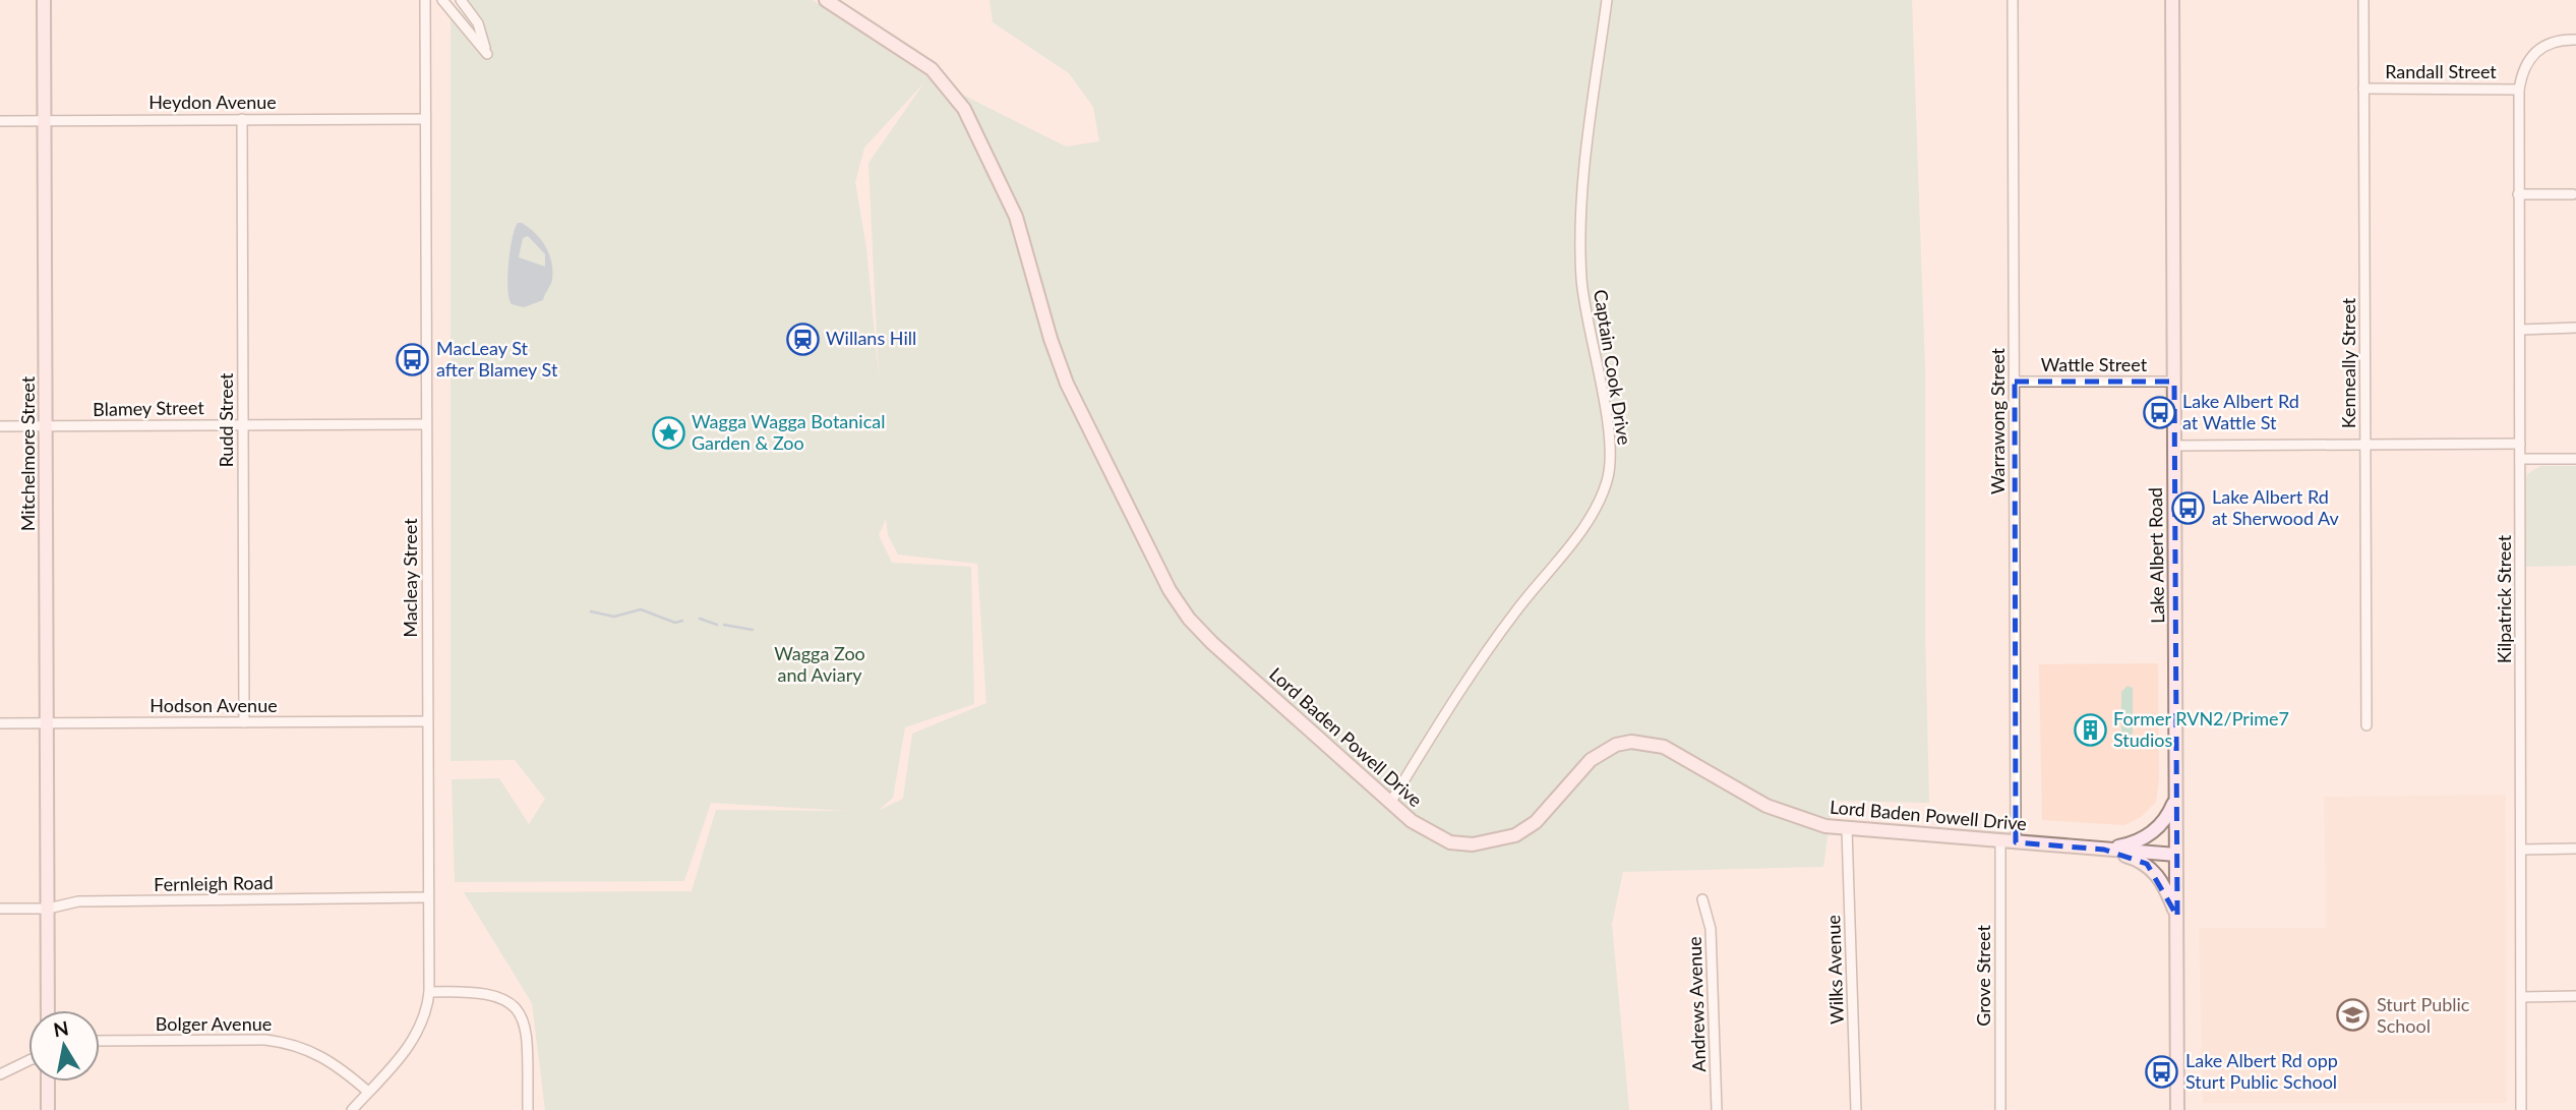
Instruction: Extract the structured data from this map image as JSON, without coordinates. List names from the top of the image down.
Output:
{
  "streets": {
    "street": [
      "Randall Street",
      "Heydon Avenue",
      "Kenneally Street",
      "Wattle Street",
      "Captain Cook Drive",
      "Blamey Street",
      "Rudd Street",
      "Warrawong Street",
      "Mitchelmore Street",
      "Lake Albert Road",
      "Macleay Street",
      "Kilpatrick Street",
      "Hodson Avenue",
      "Lord Baden Powell Drive",
      "Fernleigh Road",
      "Wilks Avenue",
      "Grove Street",
      "Andrews Avenue",
      "Bolger Avenue"
    ]
  },
  "crossings": [
    ["Randall Street", "Kenneally Street"],
    ["Randall Street", "Kilpatrick Street"],
    ["Heydon Avenue", "Rudd Street"],
    ["Heydon Avenue", "Mitchelmore Street"],
    ["Heydon Avenue", "Macleay Street"],
    ["Wattle Street", "Warrawong Street"],
    ["Wattle Street", "Lake Albert Road"],
    ["Captain Cook Drive", "Lord Baden Powell Drive"],
    ["Blamey Street", "Rudd Street"],
    ["Blamey Street", "Mitchelmore Street"],
    ["Blamey Street", "Macleay Street"],
    ["Rudd Street", "Hodson Avenue"],
    ["Warrawong Street", "Lord Baden Powell Drive"],
    ["Mitchelmore Street", "Hodson Avenue"],
    ["Mitchelmore Street", "Fernleigh Road"],
    ["Lake Albert Road", "Lord Baden Powell Drive"],
    ["Macleay Street", "Hodson Avenue"],
    ["Macleay Street", "Fernleigh Road"],
    ["Macleay Street", "Bolger Avenue"],
    ["Lord Baden Powell Drive", "Wilks Avenue"],
    ["Lord Baden Powell Drive", "Grove Street"]
  ],
  "parks": ["Wagga Zoo and Aviary"],
  "places": {
    "station": ["Willans Hill"],
    "bus stop": [
      "MacLeay St after Blamey St",
      "Lake Albert Rd at Wattle St",
      "Lake Albert Rd at Sherwood Av",
      "Lake Albert Rd opp Sturt Public School"
    ],
    "place": ["Wagga Wagga Botanical Garden & Zoo"],
    "building": ["Former RVN2/Prime7 Studios"],
    "school or university": ["Sturt Public School"]
  },
  "north": "top"
}
